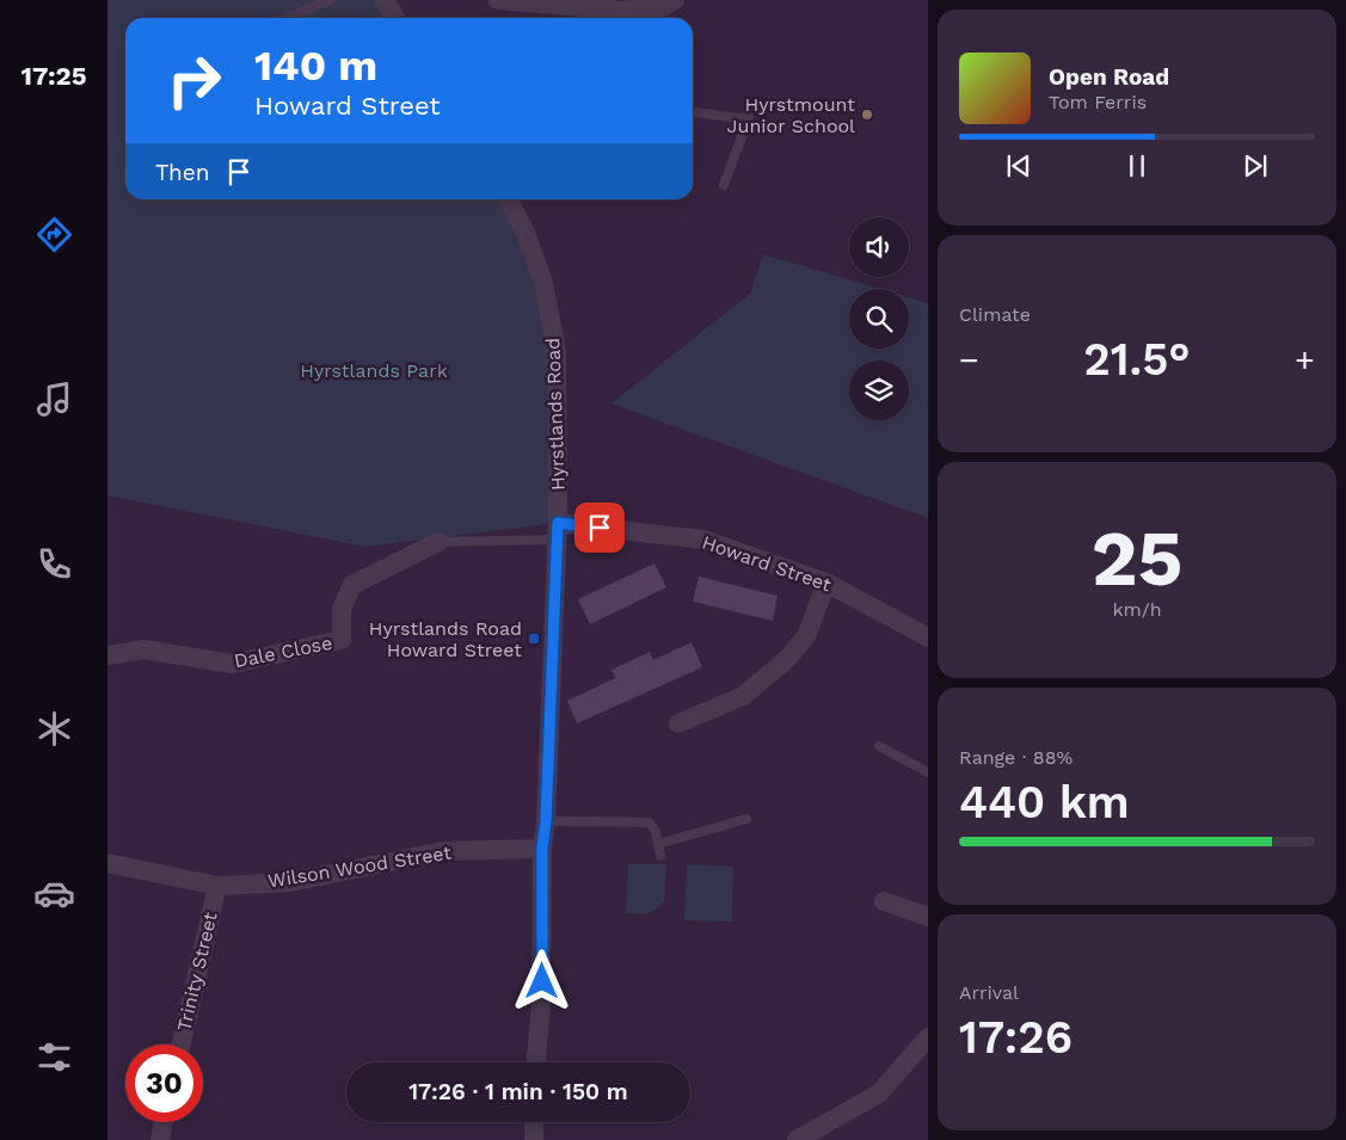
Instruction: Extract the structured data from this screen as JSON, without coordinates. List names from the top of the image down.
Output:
{
  "streets": {
    "street": [
      "Hyrstlands Road",
      "Howard Street",
      "Dale Close",
      "Wilson Wood Street",
      "Trinity Street"
    ]
  },
  "crossings": [
    ["Hyrstlands Road", "Howard Street"],
    ["Hyrstlands Road", "Wilson Wood Street"],
    ["Wilson Wood Street", "Trinity Street"]
  ],
  "parks": ["Hyrstlands Park"],
  "places": {
    "other": ["Hyrstmount Junior School"],
    "transit": ["Hyrstlands Road Howard Street"]
  },
  "page": {
    "tabs": "17:25",
    "turn": ["140 m", "Howard Street"],
    "song": ["Open Road", "Tom Ferris"],
    "then": "Then",
    "tile": [
      "Climate",
      ["25", "km/h"],
      ["Range · 88%", "440 km"],
      ["Arrival", "17:26"]
    ],
    "heat": ["−", "21.5°", "+"],
    "limit": "30",
    "trip": "17:26 · 1 min · 150 m"
  }
}
